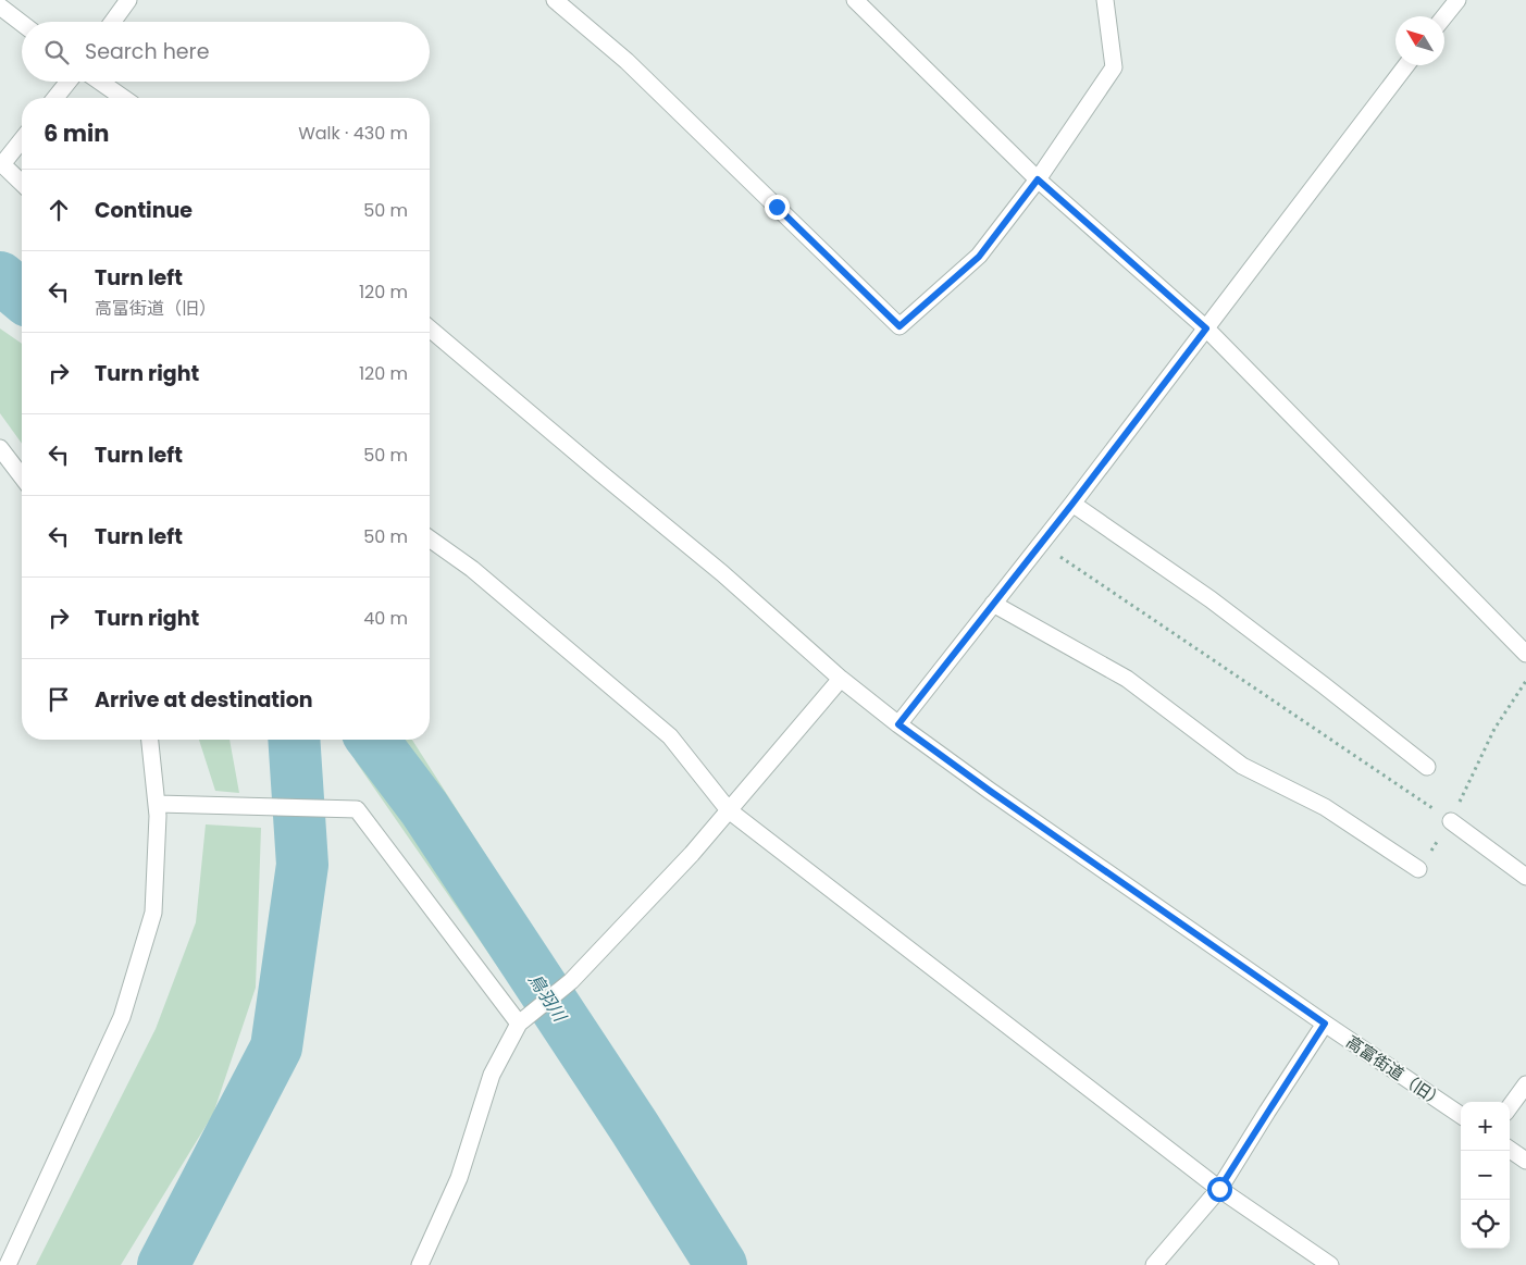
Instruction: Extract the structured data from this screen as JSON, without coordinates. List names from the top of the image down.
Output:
{
  "streets": {
    "street": ["高富街道（旧）"]
  },
  "water": ["鳥羽川"],
  "north": "top left",
  "page": {
    "search": "Search here",
    "heading": ["6 min", "Walk · 430 m"],
    "list": [
      ["Continue", "50 m"],
      ["Turn left", "高富街道（旧）", "120 m"],
      ["Turn right", "120 m"],
      ["Turn left", "50 m"],
      ["Turn left", "50 m"],
      ["Turn right", "40 m"],
      "Arrive at destination"
    ],
    "map_buttons": ["+", "−"]
  }
}
